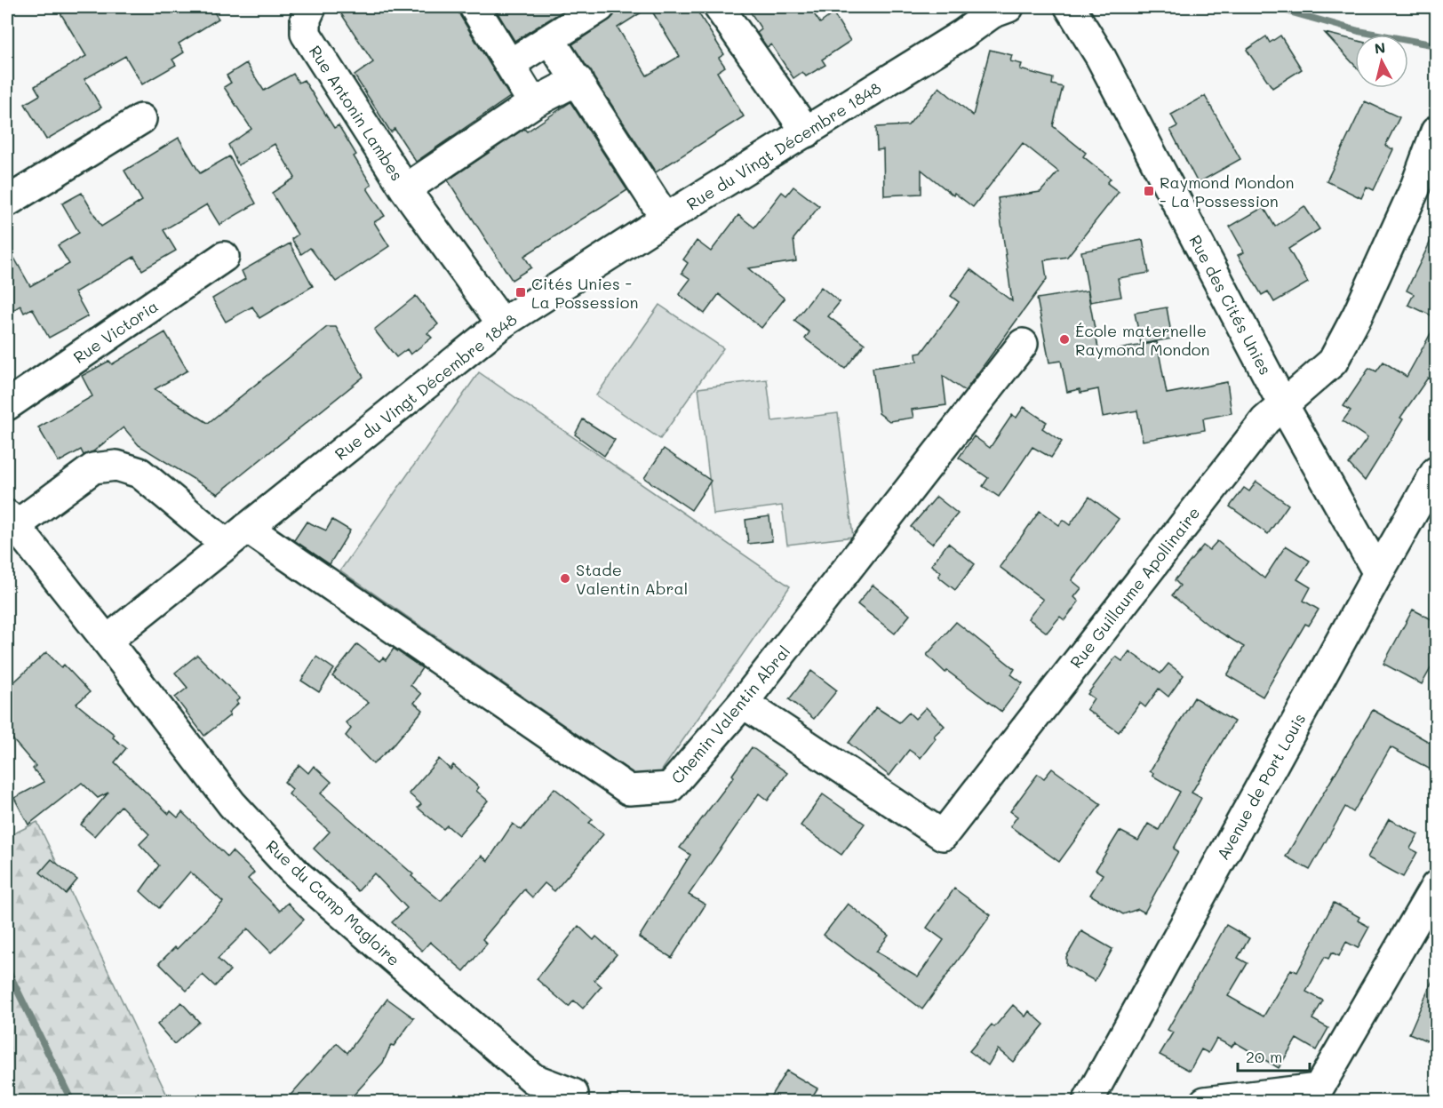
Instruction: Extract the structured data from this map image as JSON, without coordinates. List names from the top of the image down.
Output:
{
  "streets": {
    "street": [
      "Rue Antonin Lambes",
      "Rue du Vingt Décembre 1848",
      "Rue des Cités Unies",
      "Rue Victoria",
      "Rue Guillaume Apollinaire",
      "Chemin Valentin Abral",
      "Avenue de Port Louis",
      "Rue du Camp Magloire"
    ]
  },
  "crossings": [
    ["Rue Antonin Lambes", "Rue du Vingt Décembre 1848"],
    ["Rue du Vingt Décembre 1848", "Chemin Valentin Abral"],
    ["Rue du Vingt Décembre 1848", "Rue du Camp Magloire"],
    ["Rue des Cités Unies", "Rue Guillaume Apollinaire"],
    ["Rue des Cités Unies", "Avenue de Port Louis"],
    ["Rue Guillaume Apollinaire", "Chemin Valentin Abral"],
    ["Chemin Valentin Abral", "Rue du Camp Magloire"]
  ],
  "places": {
    "transit": ["Raymond Mondon - La Possession", "Cités Unies - La Possession"],
    "other": ["École maternelle Raymond Mondon", "Stade Valentin Abral"]
  },
  "scale_bar": "20 m",
  "north": "top"
}
